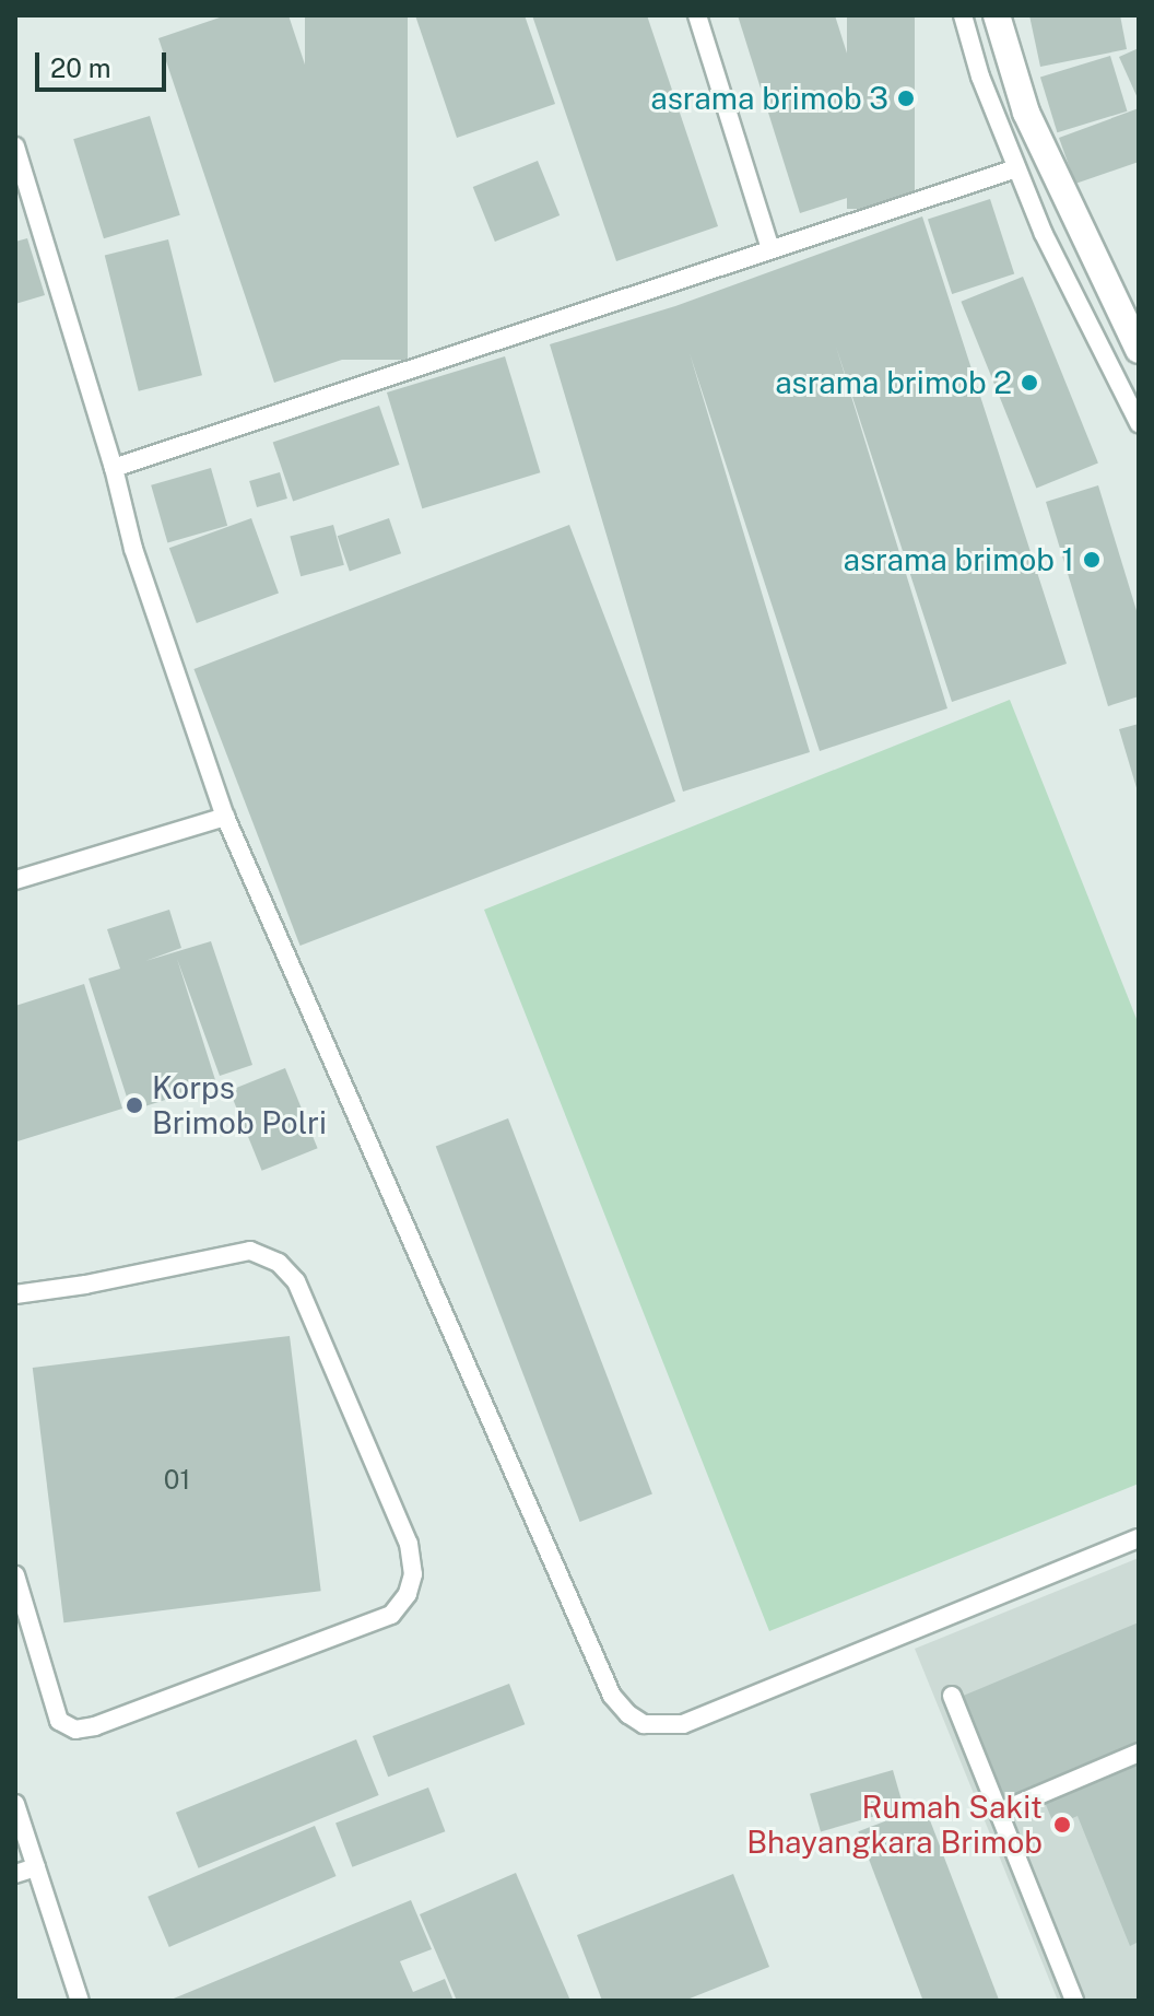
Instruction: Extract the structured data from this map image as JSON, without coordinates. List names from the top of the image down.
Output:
{
  "places": [
    "asrama brimob 3",
    "asrama brimob 2",
    "asrama brimob 1",
    "Korps Brimob Polri",
    "Rumah Sakit Bhayangkara Brimob"
  ],
  "house_numbers": ["01"],
  "scale_bar": "20 m"
}
